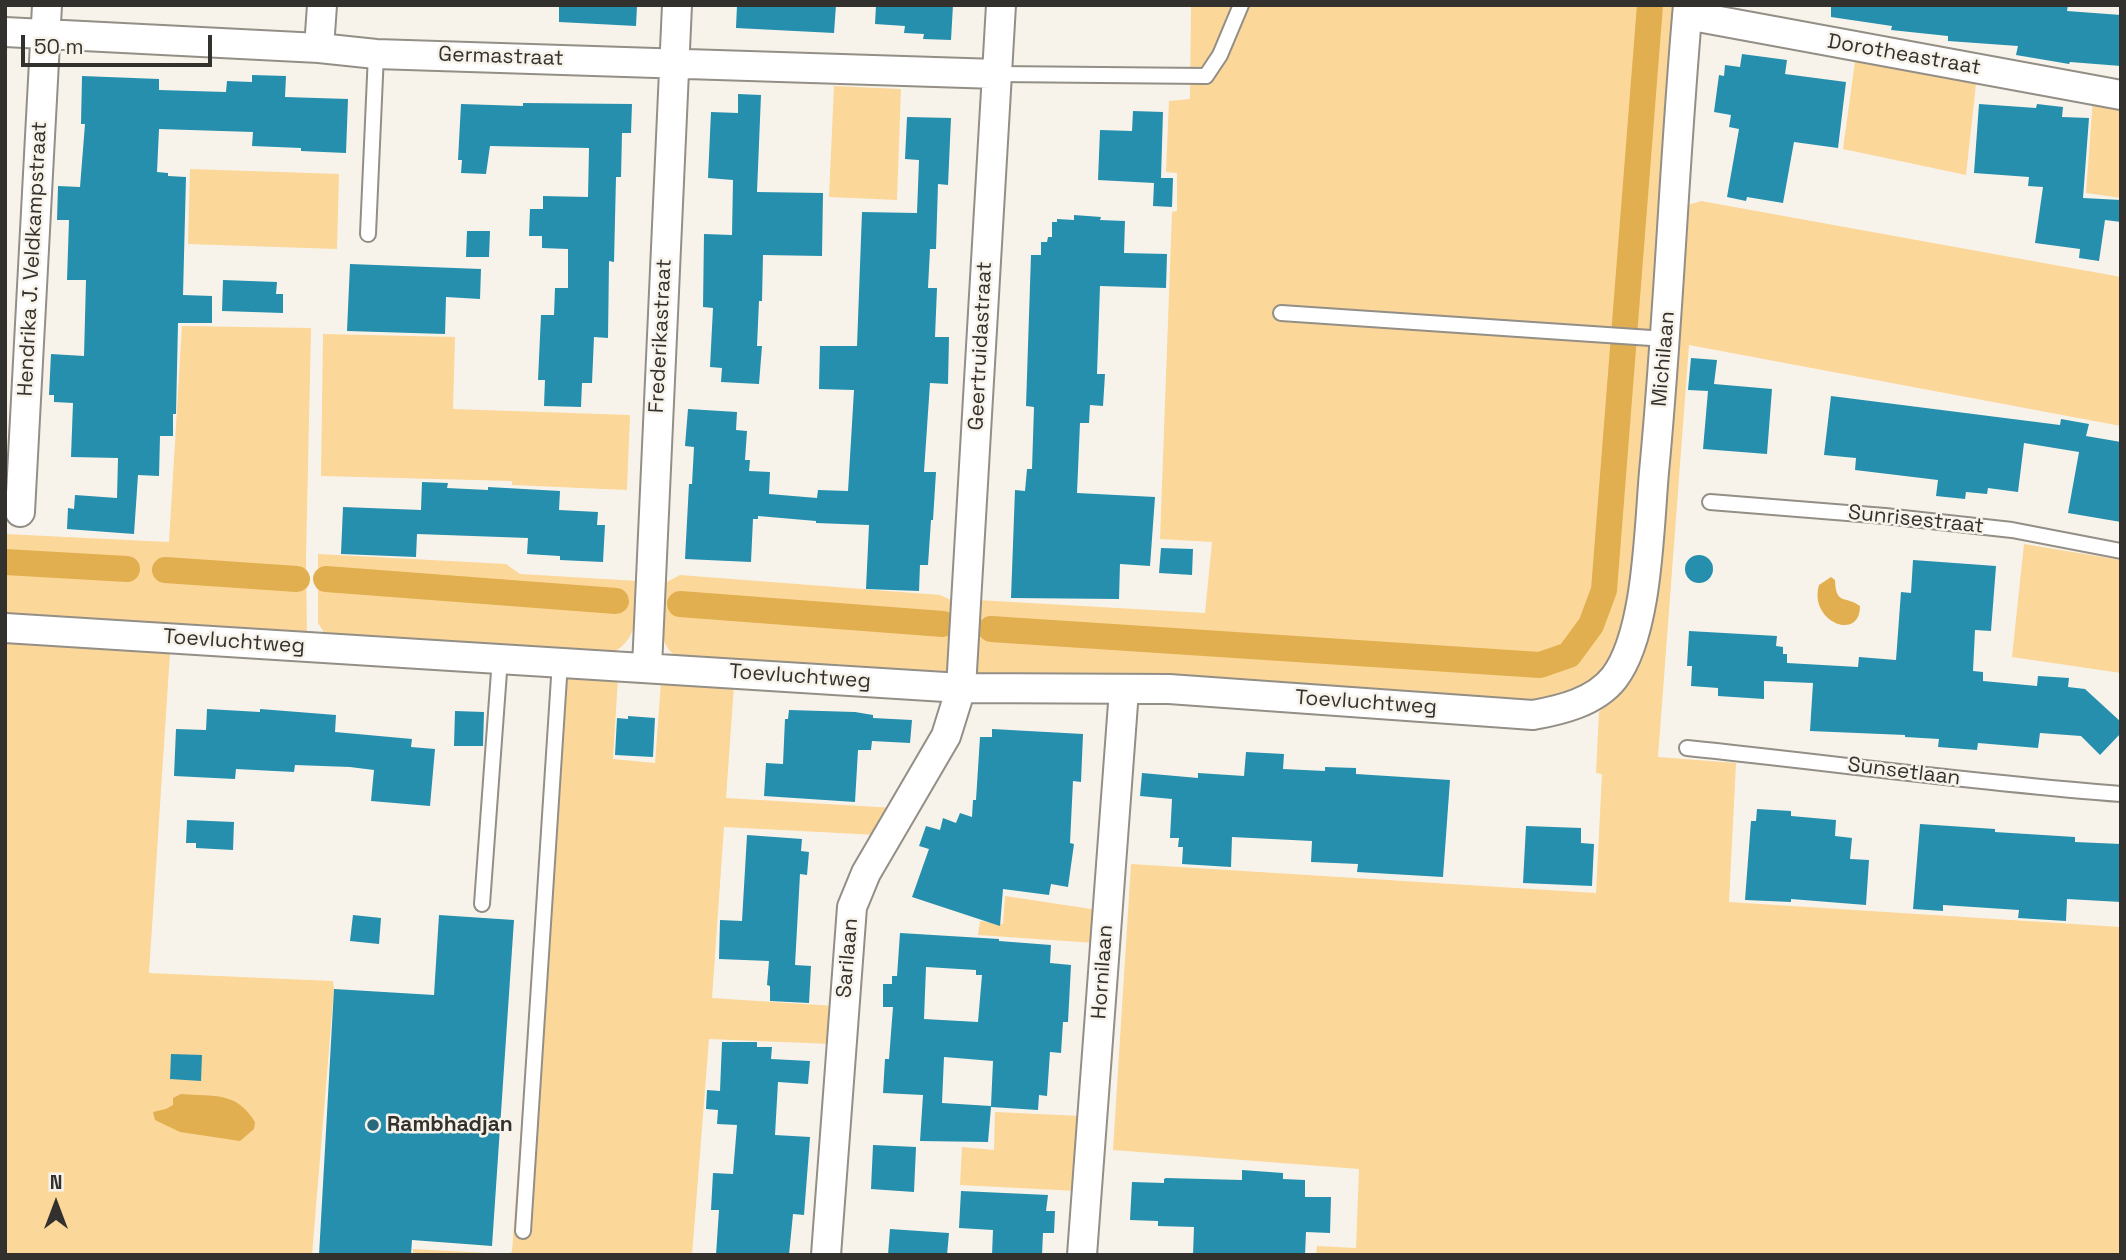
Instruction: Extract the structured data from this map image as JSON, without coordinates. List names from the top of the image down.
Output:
{
  "streets": {
    "street": [
      "Dorotheastraat",
      "Germastraat",
      "Hendrika J. Veldkampstraat",
      "Frederikastraat",
      "Geertruidastraat",
      "Michilaan",
      "Toevluchtweg",
      "Sarilaan",
      "Hornilaan"
    ],
    "lane": ["Sunrisestraat", "Sunsetlaan"]
  },
  "crossings": [
    ["Dorotheastraat", "Michilaan"],
    ["Germastraat", "Hendrika J. Veldkampstraat"],
    ["Germastraat", "Frederikastraat"],
    ["Germastraat", "Geertruidastraat"],
    ["Frederikastraat", "Toevluchtweg"],
    ["Geertruidastraat", "Toevluchtweg"],
    ["Geertruidastraat", "Sarilaan"],
    ["Michilaan", "Toevluchtweg"],
    ["Toevluchtweg", "Sarilaan"],
    ["Toevluchtweg", "Hornilaan"]
  ],
  "places": ["Rambhadjan"],
  "scale_bar": "50 m",
  "north": "top"
}
